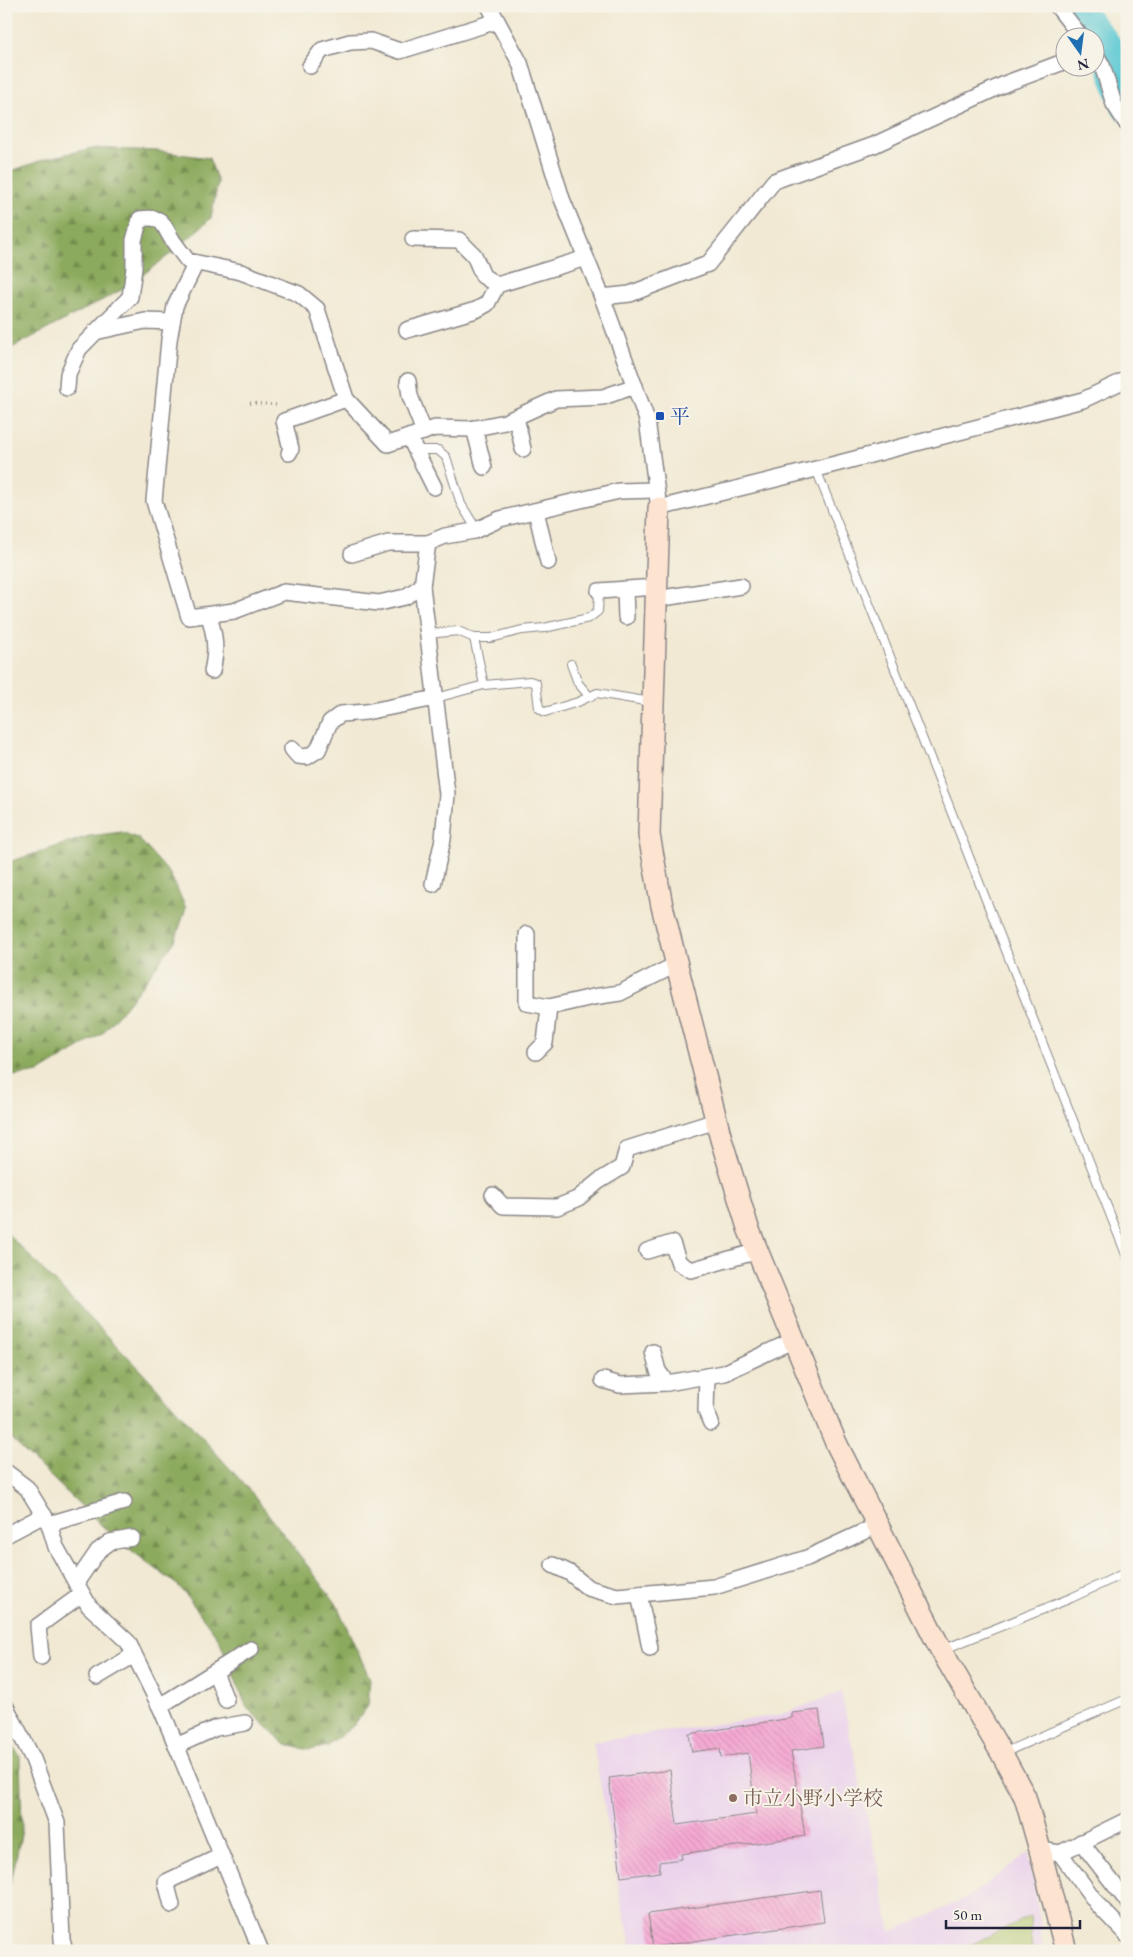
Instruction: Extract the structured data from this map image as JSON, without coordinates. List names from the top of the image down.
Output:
{
  "places": {
    "transit": ["平"],
    "other": ["市立小野小学校"]
  },
  "scale_bar": "50 m",
  "north": "bottom"
}
